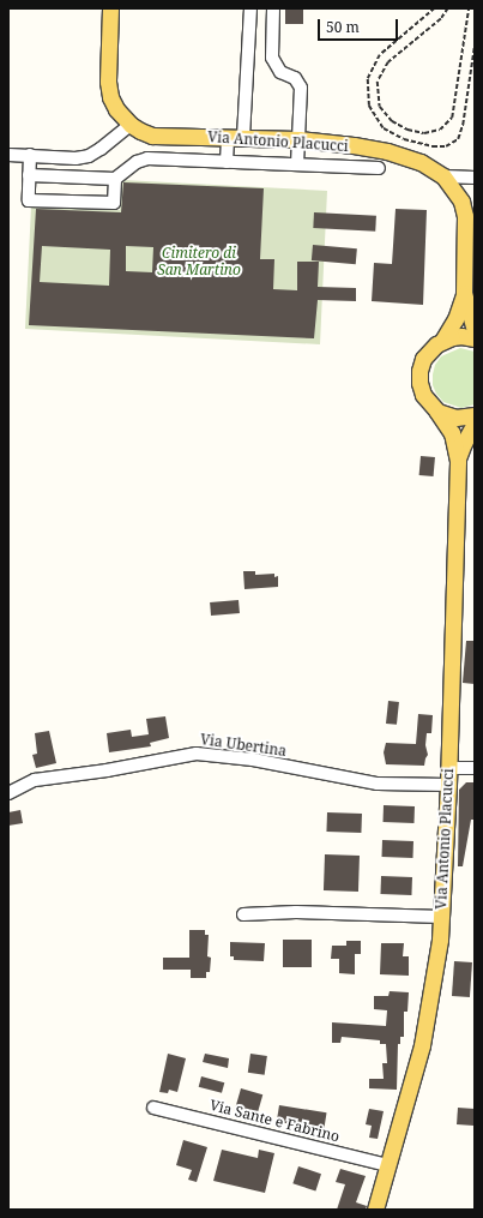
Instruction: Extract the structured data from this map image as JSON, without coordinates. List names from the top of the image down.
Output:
{
  "streets": {
    "main road": ["Via Antonio Placucci"],
    "street": ["Via Ubertina", "Via Sante e Fabrino"]
  },
  "crossings": [
    ["Via Antonio Placucci", "Via Ubertina"],
    ["Via Antonio Placucci", "Via Sante e Fabrino"]
  ],
  "parks": ["Cimitero di San Martino"],
  "scale_bar": "50 m"
}
